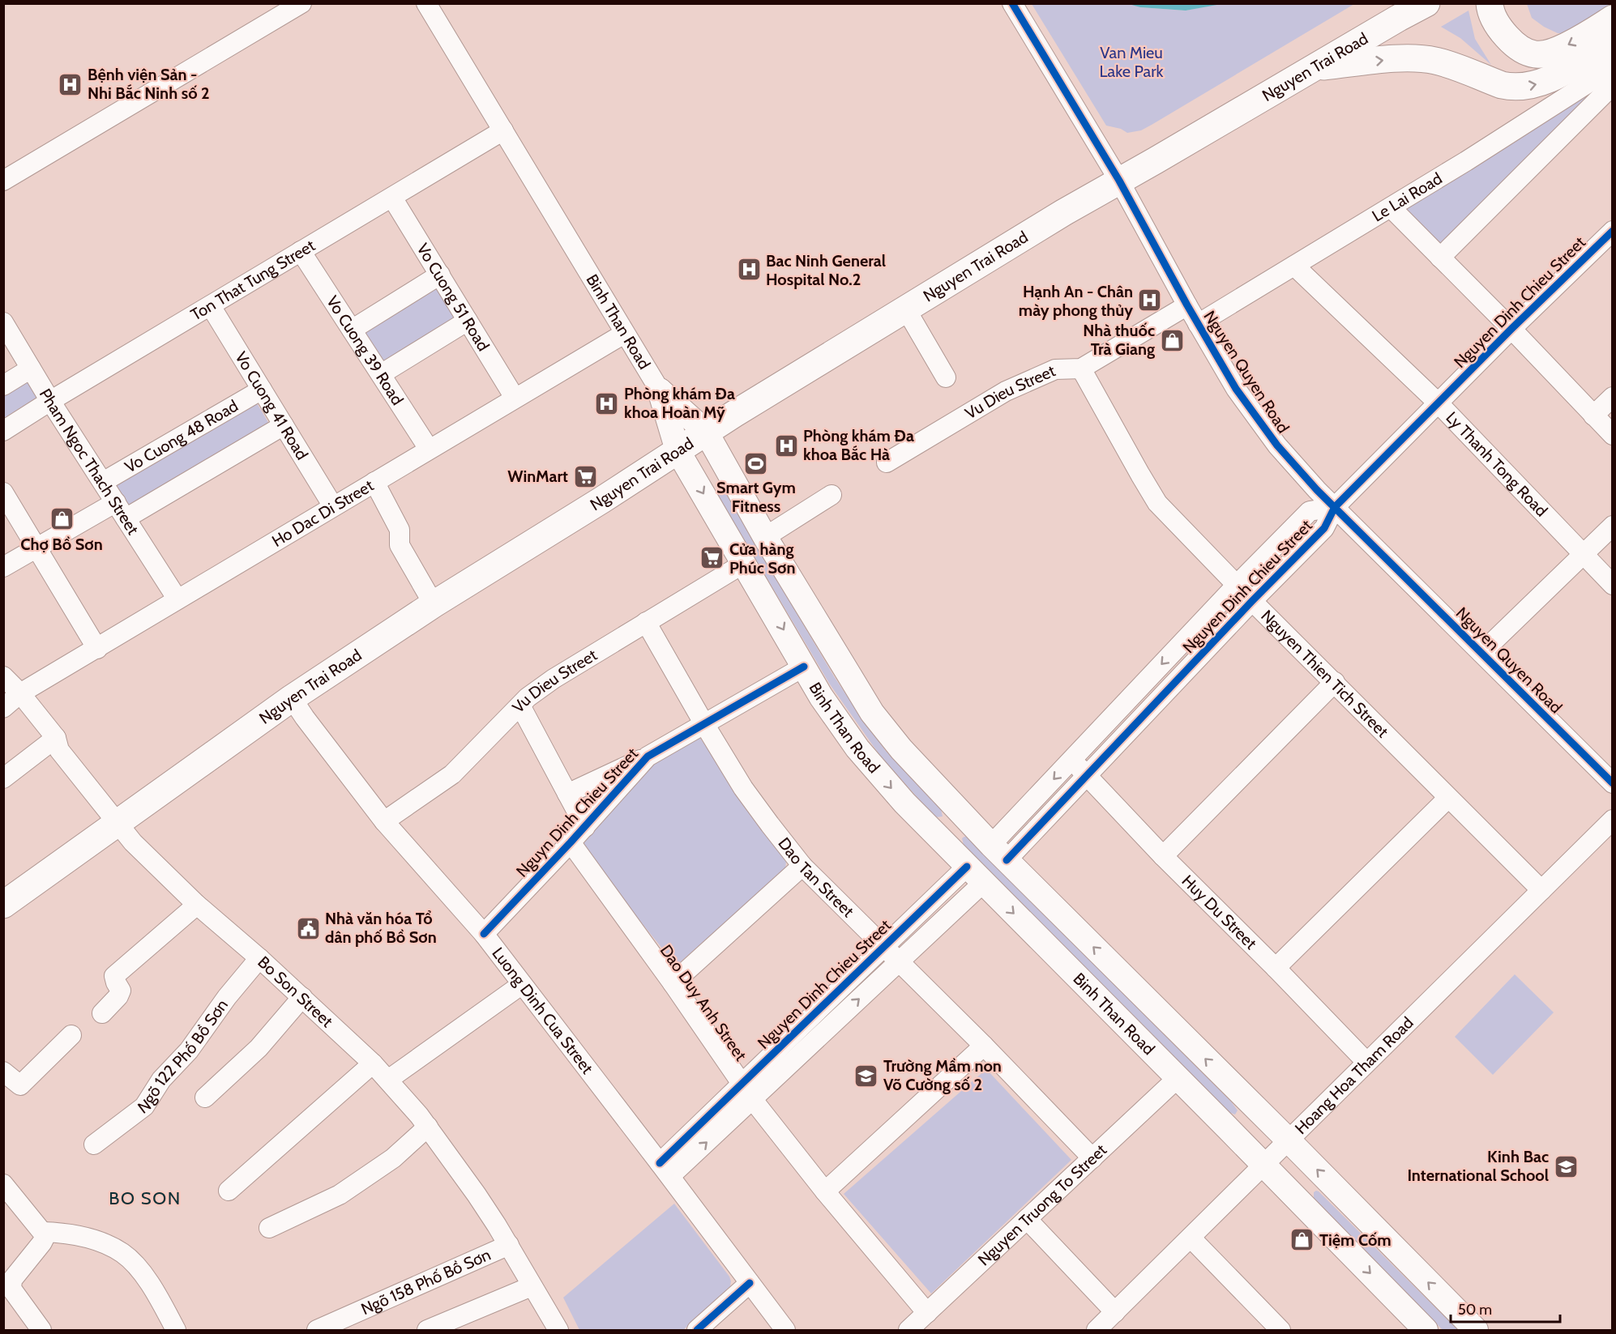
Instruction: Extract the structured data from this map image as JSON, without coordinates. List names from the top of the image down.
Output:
{
  "streets": {
    "highway": ["Nguyen Trai Road"],
    "main road": ["Binh Than Road"],
    "street": [
      "Le Lai Road",
      "Ton That Tung Street",
      "Vo Cuong 51 Road",
      "Nguyen Dinh Chieu Street",
      "Vo Cuong 39 Road",
      "Nguyen Quyen Road",
      "Vu Dieu Street",
      "Vo Cuong 41 Road",
      "Vo Cuong 48 Road",
      "Pham Ngoc Thach Street",
      "Ly Thanh Tong Road",
      "Ho Dac Di Street",
      "Nguyen Thien Tich Street",
      "Nguyn Dinh Chieu Street",
      "Dao Tan Street",
      "Huy Du Street",
      "Bo Son Street",
      "Dao Duy Anh Street",
      "Luong Dinh Cua Street",
      "Ngõ 122 Phố Bồ Sơn",
      "Hoang Hoa Tham Road",
      "Nguyen Truong To Street",
      "Ngõ 158 Phố Bồ Sơn"
    ]
  },
  "crossings": [
    ["Nguyen Trai Road", "Binh Than Road"],
    ["Nguyen Trai Road", "Nguyen Quyen Road"],
    ["Nguyen Trai Road", "Bo Son Street"],
    ["Nguyen Trai Road", "Luong Dinh Cua Street"],
    ["Le Lai Road", "Nguyen Quyen Road"],
    ["Le Lai Road", "Ly Thanh Tong Road"],
    ["Ton That Tung Street", "Vo Cuong 51 Road"],
    ["Ton That Tung Street", "Binh Than Road"],
    ["Ton That Tung Street", "Vo Cuong 39 Road"],
    ["Ton That Tung Street", "Vo Cuong 41 Road"],
    ["Ton That Tung Street", "Pham Ngoc Thach Street"],
    ["Vo Cuong 51 Road", "Ho Dac Di Street"],
    ["Nguyen Dinh Chieu Street", "Binh Than Road"],
    ["Nguyen Dinh Chieu Street", "Nguyen Quyen Road"],
    ["Nguyen Dinh Chieu Street", "Ly Thanh Tong Road"],
    ["Nguyen Dinh Chieu Street", "Nguyen Thien Tich Street"],
    ["Nguyen Dinh Chieu Street", "Dao Tan Street"],
    ["Nguyen Dinh Chieu Street", "Huy Du Street"],
    ["Nguyen Dinh Chieu Street", "Dao Duy Anh Street"],
    ["Nguyen Dinh Chieu Street", "Luong Dinh Cua Street"],
    ["Binh Than Road", "Vu Dieu Street"],
    ["Binh Than Road", "Ho Dac Di Street"],
    ["Binh Than Road", "Nguyn Dinh Chieu Street"],
    ["Binh Than Road", "Hoang Hoa Tham Road"],
    ["Binh Than Road", "Nguyen Truong To Street"],
    ["Vo Cuong 39 Road", "Ho Dac Di Street"],
    ["Nguyen Quyen Road", "Vu Dieu Street"],
    ["Vu Dieu Street", "Nguyen Thien Tich Street"],
    ["Vu Dieu Street", "Dao Tan Street"],
    ["Vu Dieu Street", "Luong Dinh Cua Street"],
    ["Vo Cuong 41 Road", "Vo Cuong 48 Road"],
    ["Vo Cuong 41 Road", "Ho Dac Di Street"],
    ["Vo Cuong 48 Road", "Pham Ngoc Thach Street"],
    ["Pham Ngoc Thach Street", "Ho Dac Di Street"],
    ["Ho Dac Di Street", "Bo Son Street"],
    ["Nguyen Thien Tich Street", "Hoang Hoa Tham Road"],
    ["Nguyn Dinh Chieu Street", "Dao Tan Street"],
    ["Nguyn Dinh Chieu Street", "Dao Duy Anh Street"],
    ["Nguyn Dinh Chieu Street", "Luong Dinh Cua Street"],
    ["Dao Tan Street", "Nguyen Truong To Street"],
    ["Huy Du Street", "Hoang Hoa Tham Road"],
    ["Bo Son Street", "Ngõ 122 Phố Bồ Sơn"],
    ["Bo Son Street", "Ngõ 158 Phố Bồ Sơn"],
    ["Dao Duy Anh Street", "Nguyen Truong To Street"]
  ],
  "districts": ["BO SON"],
  "parks": ["Van Mieu Lake Park"],
  "places": {
    "hospital": [
      "Bệnh viện Sản - Nhi Bắc Ninh số 2",
      "Bac Ninh General Hospital No.2",
      "Hạnh An - Chân mày phong thủy",
      "Phòng khám Đa khoa Hoàn Mỹ",
      "Phòng khám Đa khoa Bắc Hà"
    ],
    "shop": ["Nhà thuốc Trà Giang", "Chợ Bồ Sơn", "Tiệm Cốm"],
    "sports": ["Smart Gym Fitness"],
    "supermarket": ["WinMart", "Cửa hàng Phúc Sơn"],
    "public building": ["Nhà văn hóa Tổ dân phố Bồ Sơn"],
    "school or university": ["Trường Mầm non Võ Cường số 2", "Kinh Bac International School"]
  },
  "scale_bar": "50 m"
}
